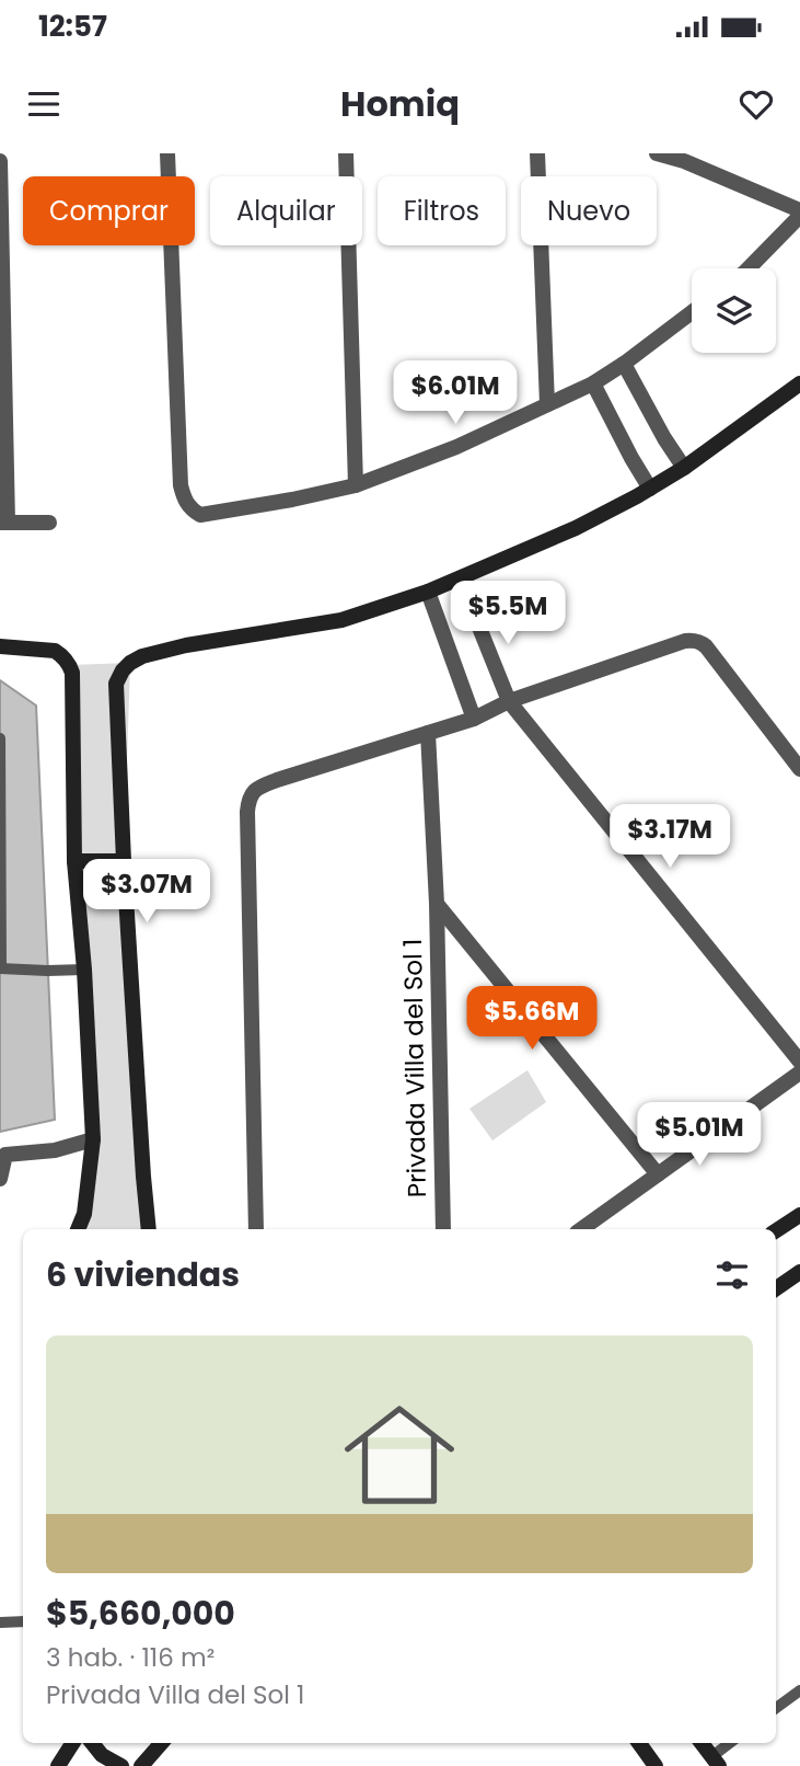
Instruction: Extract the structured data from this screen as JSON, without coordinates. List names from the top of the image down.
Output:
{
  "streets": {
    "street": ["Privada Villa del Sol 1"]
  },
  "page": {
    "status": "12:57",
    "header": "Homiq",
    "chip": [
      "Comprar",
      "Alquilar",
      "Filtros",
      "Nuevo"
    ],
    "price": [
      "$6.01M",
      "$5.5M",
      "$3.17M",
      "$3.07M",
      "$5.66M",
      "$5.01M"
    ],
    "heading": "6 viviendas",
    "list": [
      {
        "name": "$5,660,000",
        "note": "3 hab. · 116 m² · Privada Villa del Sol 1"
      }
    ]
  }
}
